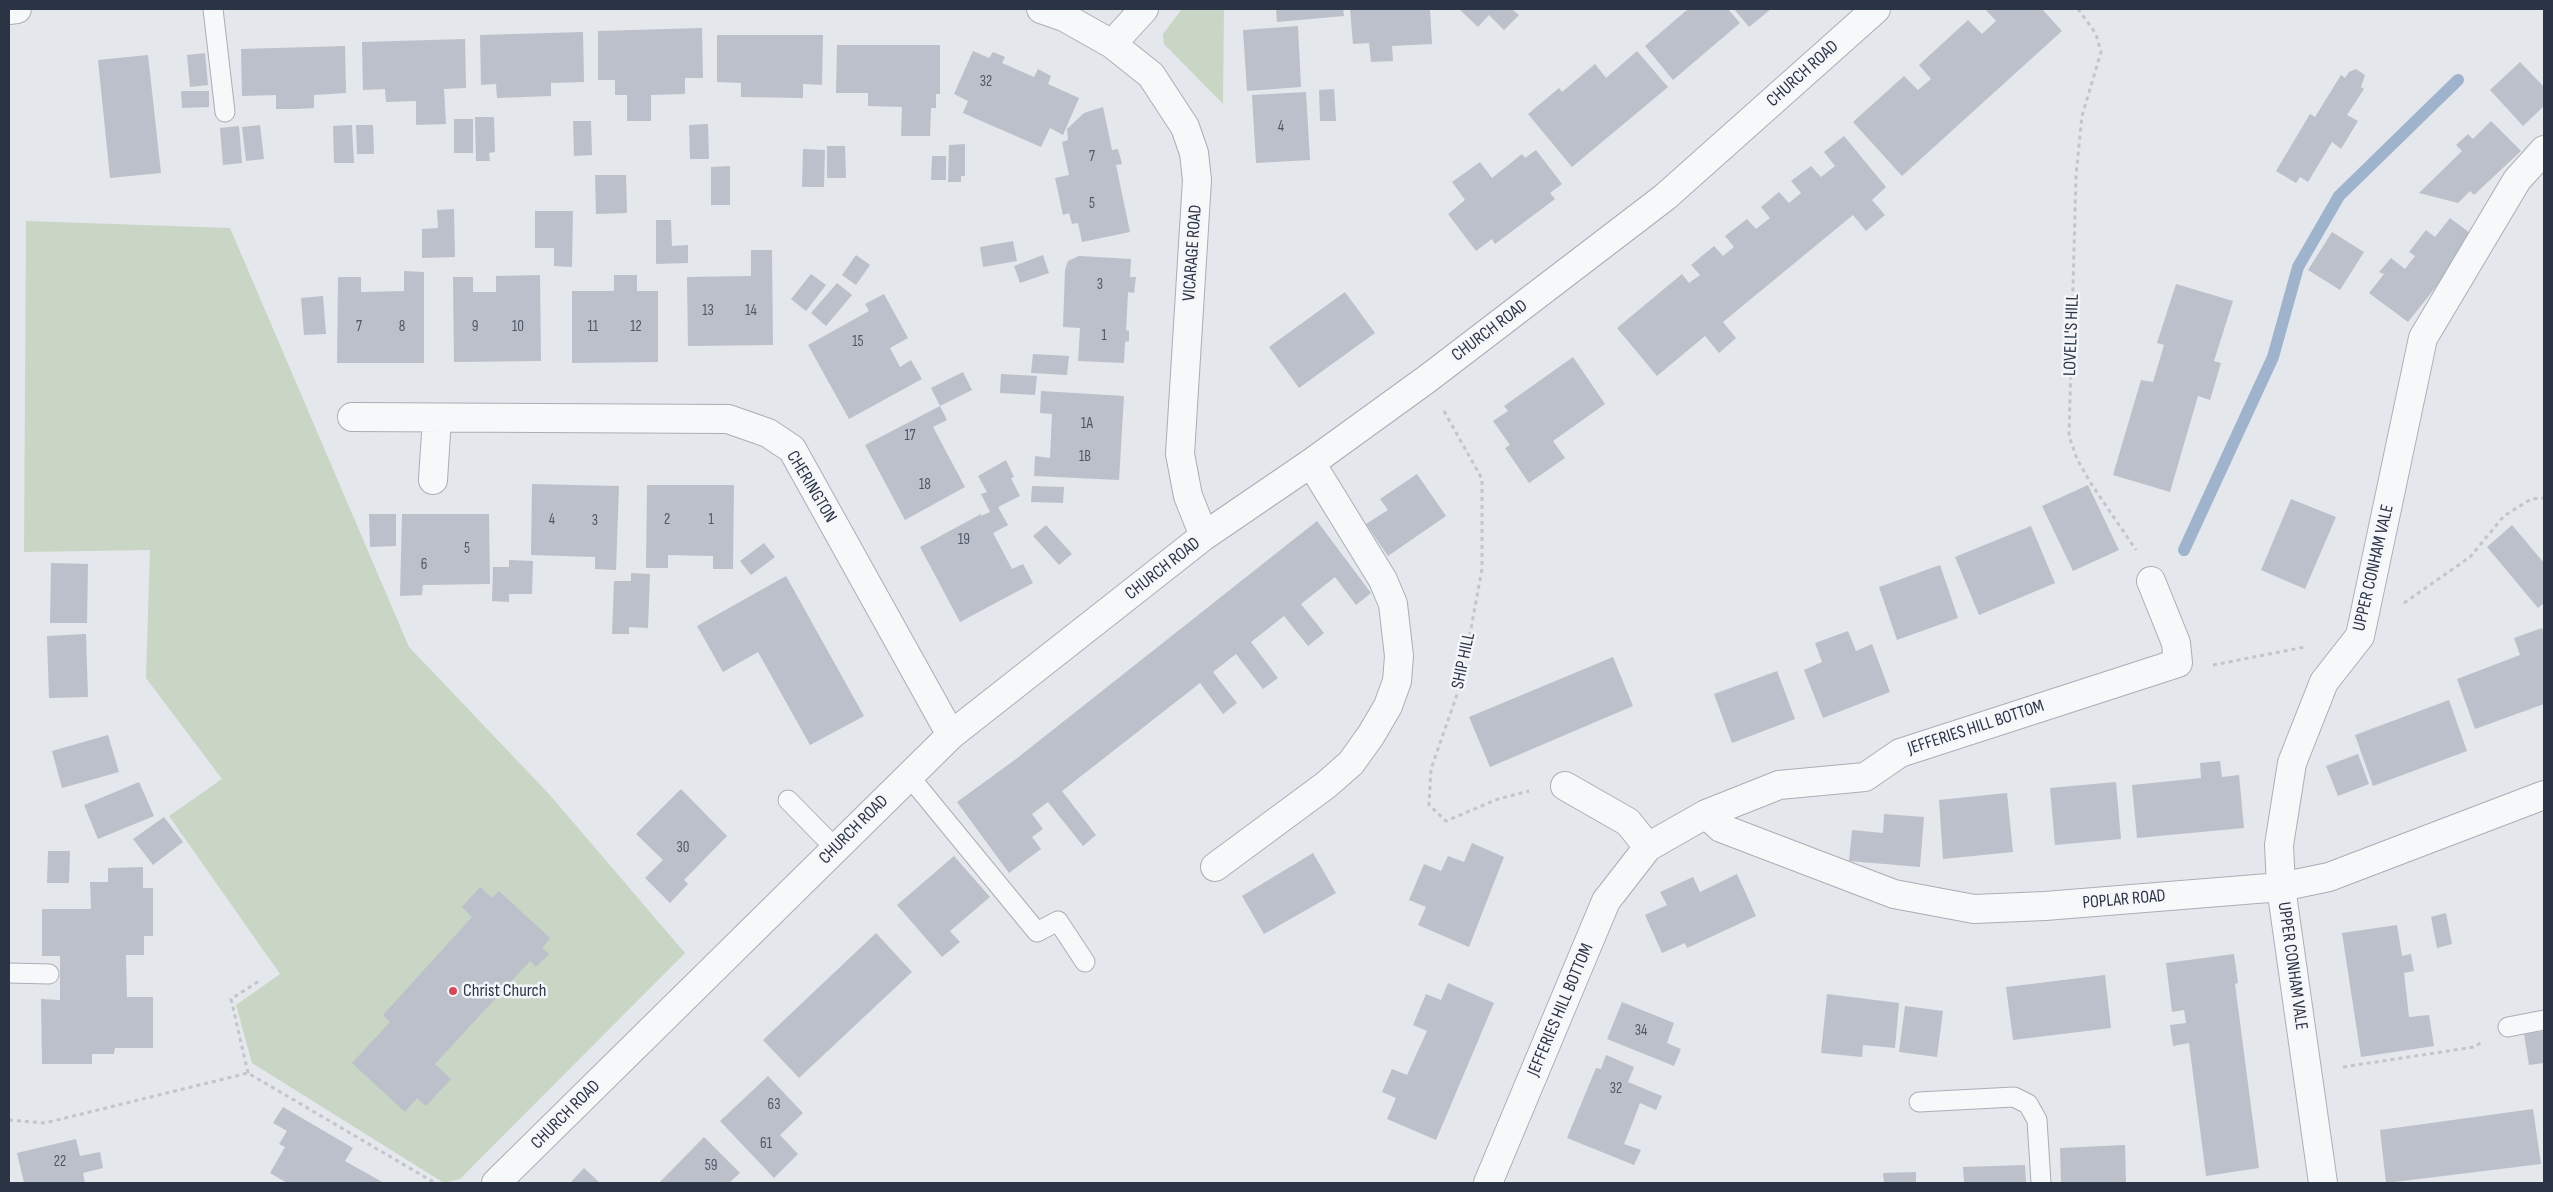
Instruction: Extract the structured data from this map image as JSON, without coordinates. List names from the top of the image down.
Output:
{
  "streets": {
    "street": [
      "CHURCH ROAD",
      "VICARAGE ROAD",
      "CHERINGTON",
      "UPPER CONHAM VALE",
      "JEFFERIES HILL BOTTOM",
      "POPLAR ROAD"
    ],
    "path": ["LOVELL'S HILL", "SHIP HILL"]
  },
  "crossings": [
    ["CHURCH ROAD", "VICARAGE ROAD"],
    ["CHURCH ROAD", "CHERINGTON"],
    ["CHURCH ROAD", "SHIP HILL"],
    ["UPPER CONHAM VALE", "POPLAR ROAD"],
    ["JEFFERIES HILL BOTTOM", "POPLAR ROAD"]
  ],
  "places": ["Christ Church"],
  "house_numbers": [
    "32",
    "4",
    "7",
    "5",
    "3",
    "13",
    "14",
    "7",
    "8",
    "9",
    "10",
    "11",
    "12",
    "1",
    "15",
    "1A",
    "17",
    "1B",
    "18",
    "4",
    "2",
    "1",
    "3",
    "19",
    "5",
    "6",
    "30",
    "34",
    "32",
    "63",
    "61",
    "22",
    "59"
  ]
}
